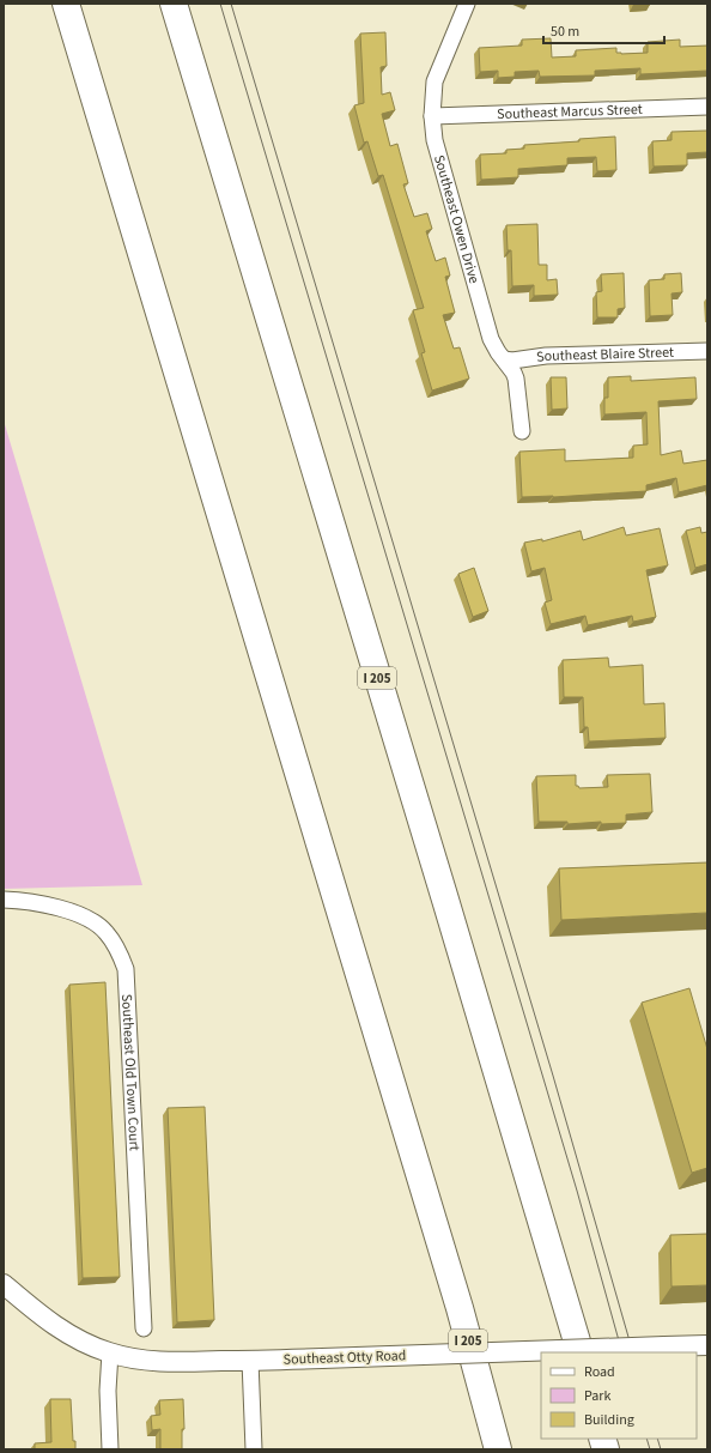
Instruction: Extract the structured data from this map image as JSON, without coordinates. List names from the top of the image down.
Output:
{
  "streets": {
    "highway": ["I 205"],
    "street": [
      "Southeast Marcus Street",
      "Southeast Owen Drive",
      "Southeast Blaire Street",
      "Southeast Old Town Court",
      "Southeast Otty Road"
    ]
  },
  "crossings": [
    ["Southeast Marcus Street", "Southeast Owen Drive"],
    ["Southeast Owen Drive", "Southeast Blaire Street"]
  ],
  "legend": ["Road", "Park", "Building"],
  "scale_bar": "50 m"
}
